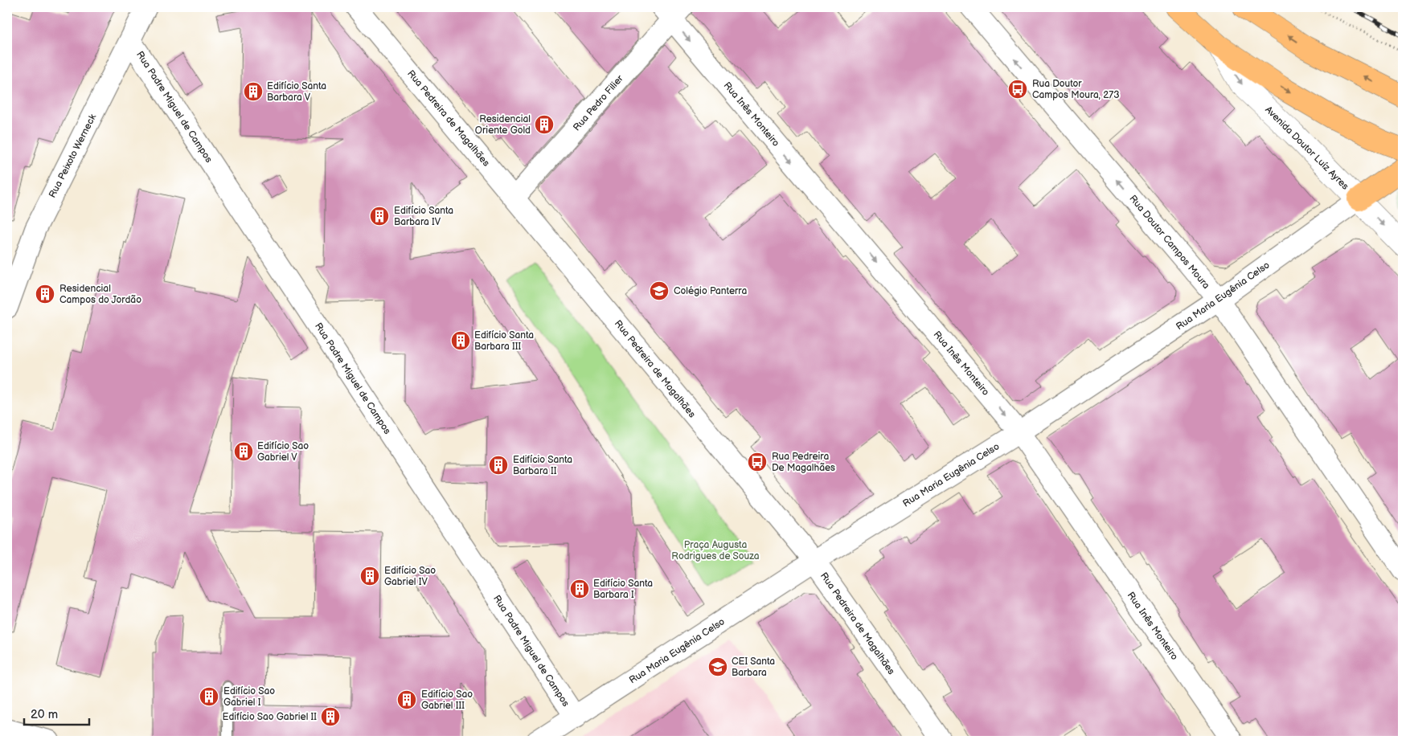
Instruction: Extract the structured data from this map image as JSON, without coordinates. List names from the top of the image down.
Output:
{
  "streets": {
    "highway": ["Avenida Doutor Luíz Ayres"],
    "street": [
      "Rua Pedro Filier",
      "Rua Padre Miguel de Campos",
      "Rua Inês Monteiro",
      "Rua Pedreira de Magalhães",
      "Rua Peixoto Werneck",
      "Rua Doutor Campos Moura",
      "Rua Maria Eugênia Celso"
    ]
  },
  "crossings": [
    ["Rua Pedro Filier", "Rua Inês Monteiro"],
    ["Rua Pedro Filier", "Rua Pedreira de Magalhães"],
    ["Rua Padre Miguel de Campos", "Rua Peixoto Werneck"],
    ["Rua Padre Miguel de Campos", "Rua Maria Eugênia Celso"],
    ["Rua Inês Monteiro", "Rua Maria Eugênia Celso"],
    ["Rua Pedreira de Magalhães", "Rua Maria Eugênia Celso"],
    ["Avenida Doutor Luíz Ayres", "Rua Maria Eugênia Celso"],
    ["Rua Doutor Campos Moura", "Rua Maria Eugênia Celso"]
  ],
  "one_way": ["Rua Inês Monteiro", "Rua Doutor Campos Moura"],
  "parks": ["Praça Augusta Rodrigues de Souza"],
  "places": {
    "bus stop": ["Rua Doutor Campos Moura, 273", "Rua Pedreira De Magalhães"],
    "building": [
      "Edifício Santa Barbara V",
      "Residencial Oriente Gold",
      "Edifício Santa Barbara IV",
      "Residencial Campos do Jordão",
      "Edifício Santa Barbara III",
      "Edifício Sao Gabriel V",
      "Edifício Santa Barbara II",
      "Edifício Sao Gabriel IV",
      "Edifício Santa Barbara I",
      "Edifício Sao Gabriel I",
      "Edifício Sao Gabriel III",
      "Edifício Sao Gabriel II"
    ],
    "school or university": ["Colégio Panterra", "CEI Santa Barbara"]
  },
  "scale_bar": "20 m"
}
